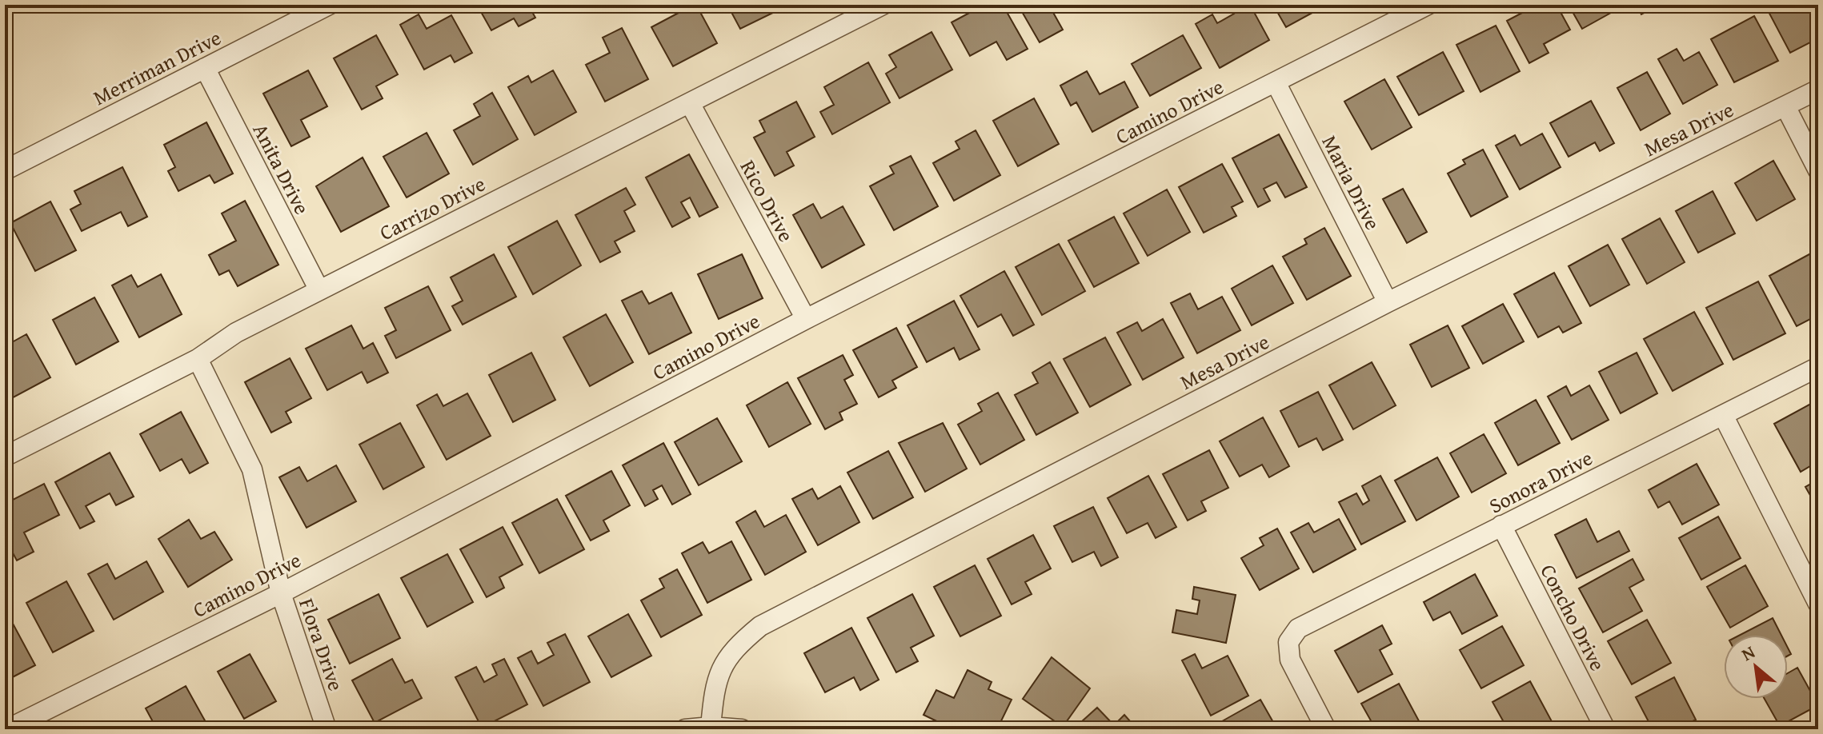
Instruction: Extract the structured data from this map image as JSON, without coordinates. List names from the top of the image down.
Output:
{
  "streets": {
    "street": [
      "Merriman Drive",
      "Camino Drive",
      "Mesa Drive",
      "Anita Drive",
      "Maria Drive",
      "Rico Drive",
      "Carrizo Drive",
      "Sonora Drive",
      "Concho Drive",
      "Flora Drive"
    ]
  },
  "crossings": [
    ["Merriman Drive", "Anita Drive"],
    ["Camino Drive", "Maria Drive"],
    ["Camino Drive", "Rico Drive"],
    ["Camino Drive", "Flora Drive"],
    ["Mesa Drive", "Maria Drive"],
    ["Anita Drive", "Carrizo Drive"],
    ["Rico Drive", "Carrizo Drive"],
    ["Carrizo Drive", "Flora Drive"],
    ["Sonora Drive", "Concho Drive"]
  ],
  "north": "top left"
}
